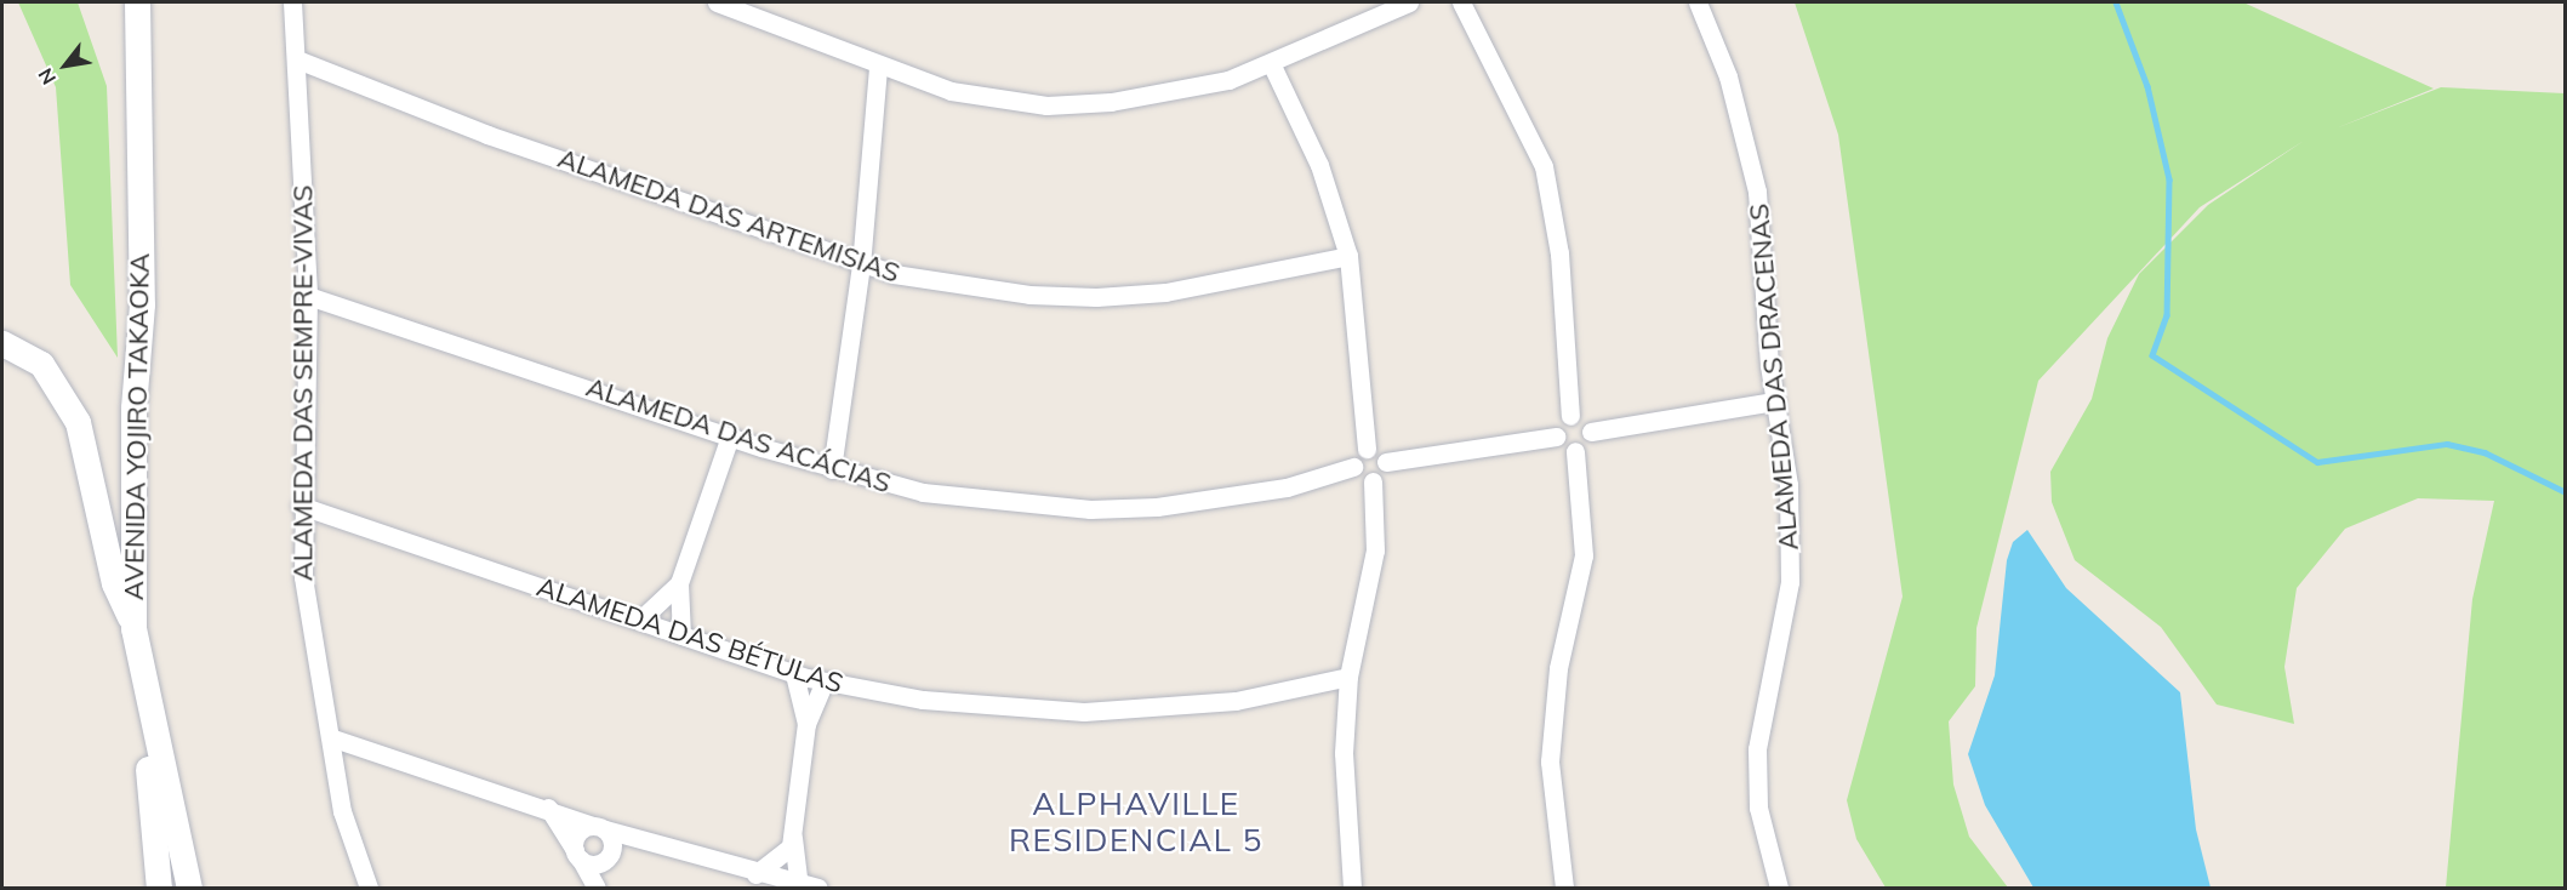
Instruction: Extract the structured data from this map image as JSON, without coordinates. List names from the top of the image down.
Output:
{
  "streets": {
    "main road": ["AVENIDA YOJIRO TAKAOKA"],
    "street": [
      "ALAMEDA DAS ARTEMISIAS",
      "ALAMEDA DAS DRACENAS",
      "ALAMEDA DAS SEMPRE-VIVAS",
      "ALAMEDA DAS ACÁCIAS",
      "ALAMEDA DAS BÉTULAS"
    ]
  },
  "crossings": [
    ["ALAMEDA DAS ARTEMISIAS", "ALAMEDA DAS SEMPRE-VIVAS"],
    ["ALAMEDA DAS SEMPRE-VIVAS", "ALAMEDA DAS ACÁCIAS"],
    ["ALAMEDA DAS SEMPRE-VIVAS", "ALAMEDA DAS BÉTULAS"]
  ],
  "districts": ["ALPHAVILLE RESIDENCIAL 5"],
  "north": "bottom left"
}
